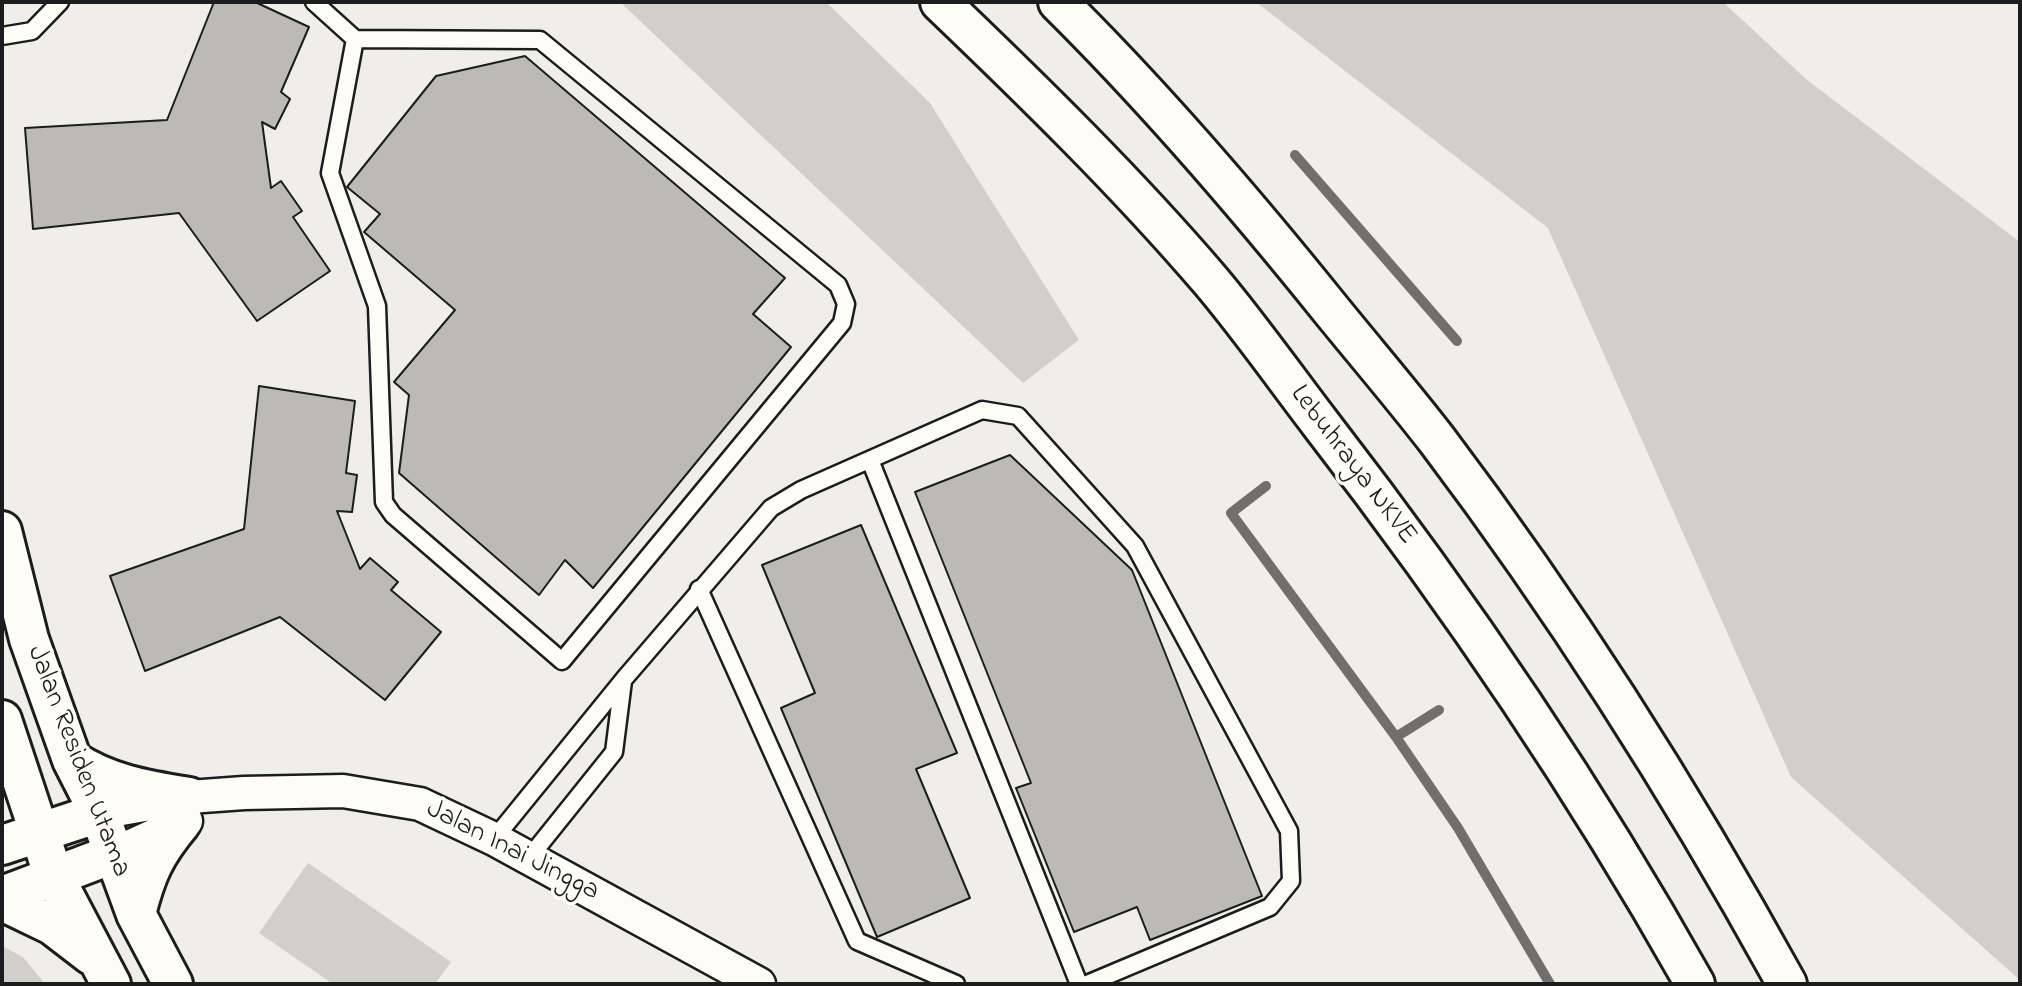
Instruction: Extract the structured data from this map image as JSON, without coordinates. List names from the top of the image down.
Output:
{
  "streets": {
    "main road": ["Lebuhraya NKVE", "Jalan Residen Utama"],
    "street": ["Jalan Inai Jingga"]
  },
  "crossings": [
    ["Jalan Residen Utama", "Jalan Inai Jingga"]
  ]
}
